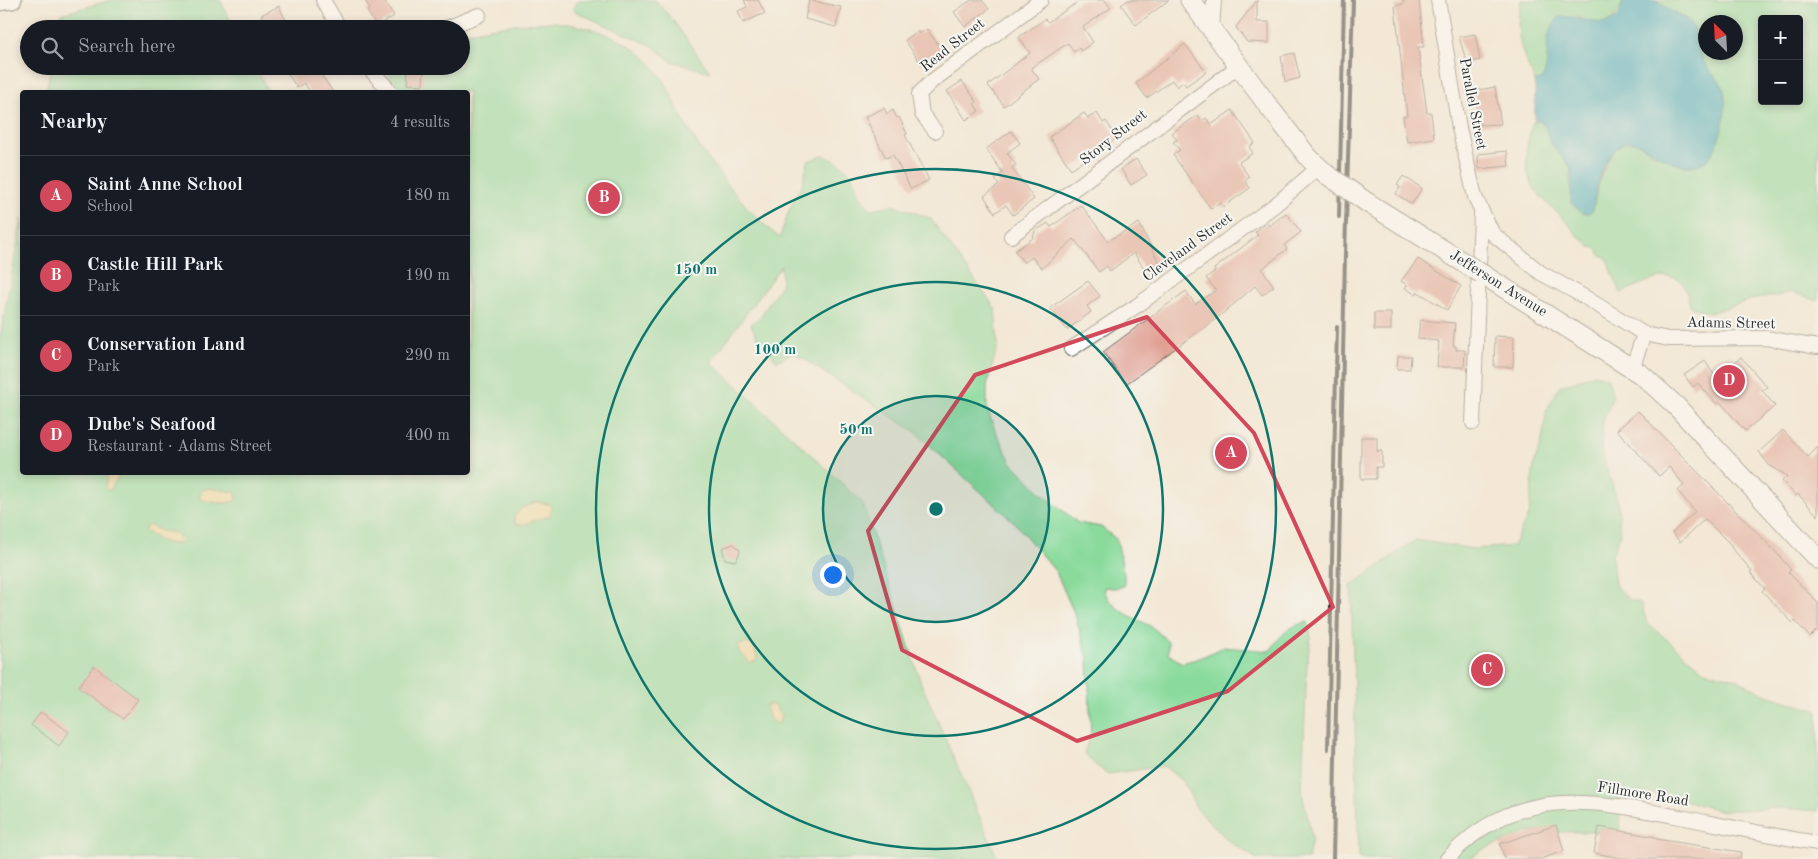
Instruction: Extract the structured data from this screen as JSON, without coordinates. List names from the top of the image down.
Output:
{
  "streets": {
    "main road": ["Jefferson Avenue"],
    "street": [
      "Read Street",
      "Parallel Street",
      "Story Street",
      "Cleveland Street",
      "Adams Street",
      "Fillmore Road"
    ]
  },
  "crossings": [
    ["Parallel Street", "Adams Street"],
    ["Story Street", "Jefferson Avenue"],
    ["Cleveland Street", "Jefferson Avenue"]
  ],
  "north": "top left",
  "page": {
    "map_buttons": ["+", "−"],
    "search": "Search here",
    "heading": ["Nearby", "4 results"],
    "list": [
      {
        "mark": "A",
        "name": "Saint Anne School",
        "note": "School",
        "value": "180 m"
      },
      {
        "mark": "B",
        "name": "Castle Hill Park",
        "note": "Park",
        "value": "190 m"
      },
      {
        "mark": "C",
        "name": "Conservation Land",
        "note": "Park",
        "value": "290 m"
      },
      {
        "mark": "D",
        "name": "Dube's Seafood",
        "note": "Restaurant · Adams Street",
        "value": "400 m"
      }
    ],
    "pins": [
      "B",
      "D",
      "A",
      "C"
    ]
  },
  "rings": ["150 m", "100 m", "50 m"]
}
